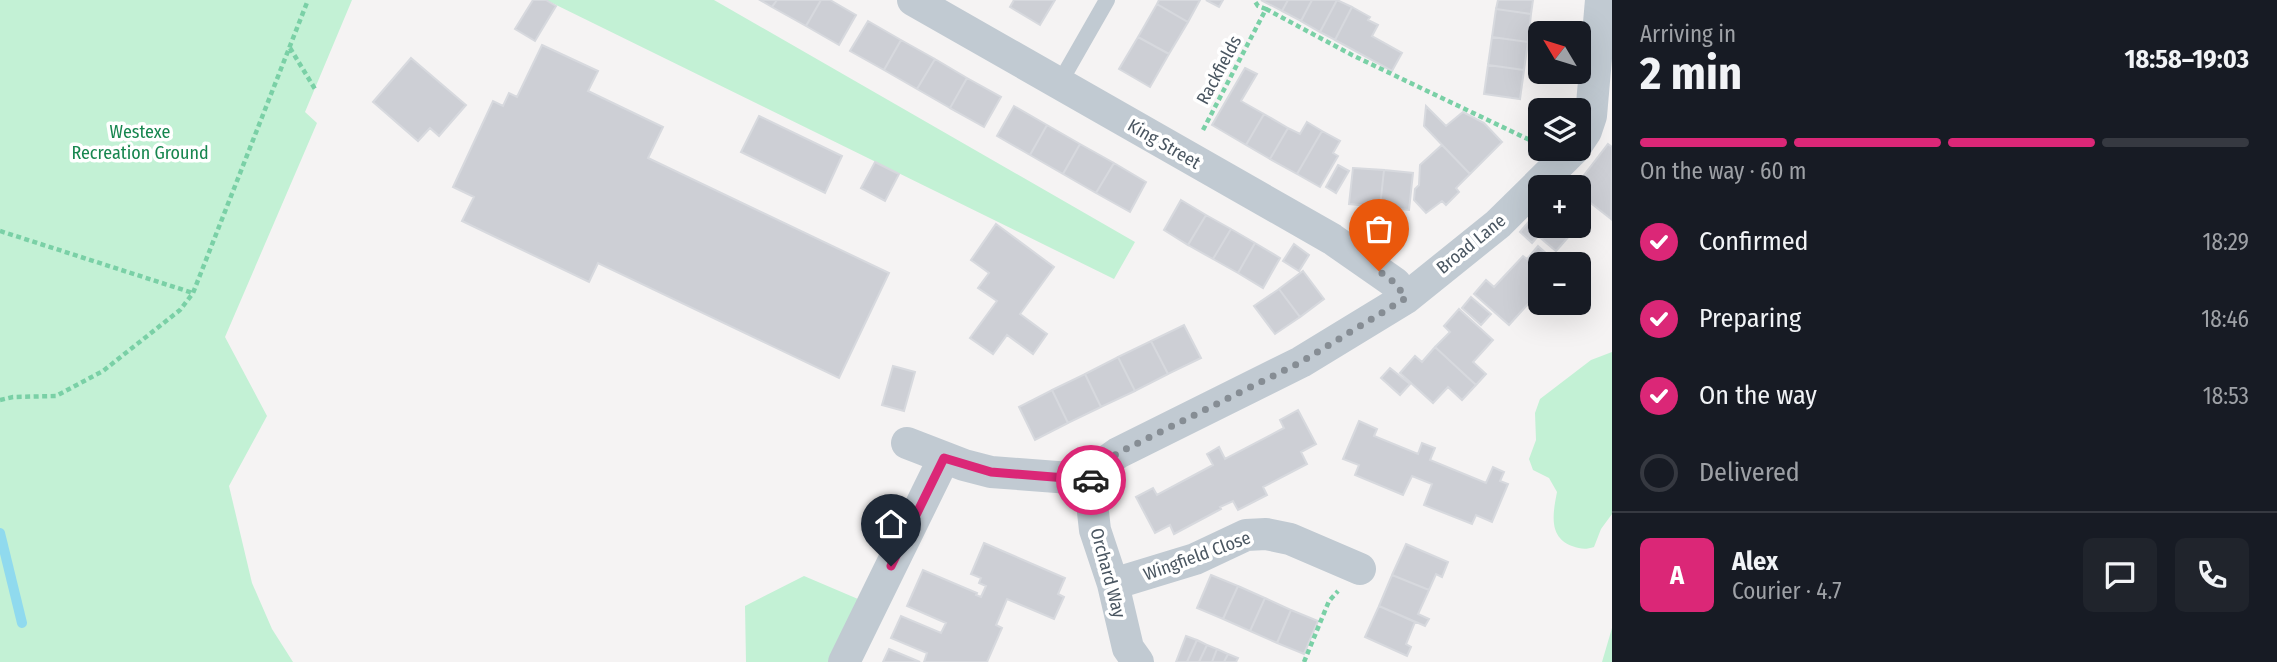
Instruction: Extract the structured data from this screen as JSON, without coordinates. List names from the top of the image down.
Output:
{
  "streets": {
    "street": [
      "King Street",
      "Broad Lane",
      "Wingfield Close",
      "Orchard Way"
    ],
    "path": ["Rackfields"]
  },
  "crossings": [
    ["Rackfields", "King Street"],
    ["King Street", "Broad Lane"],
    ["Broad Lane", "Orchard Way"],
    ["Wingfield Close", "Orchard Way"]
  ],
  "parks": ["Westexe Recreation Ground"],
  "north": "top left",
  "page": {
    "heading": ["2 min", "Arriving in", "18:58–19:03"],
    "panel": ["Alex", "Courier · 4.7"],
    "map_buttons": ["+", "−"],
    "bar": "On the way · 60 m",
    "list": [
      ["Confirmed", "18:29"],
      ["Preparing", "18:46"],
      ["On the way", "18:53"],
      "Delivered"
    ],
    "round": "A"
  }
}
